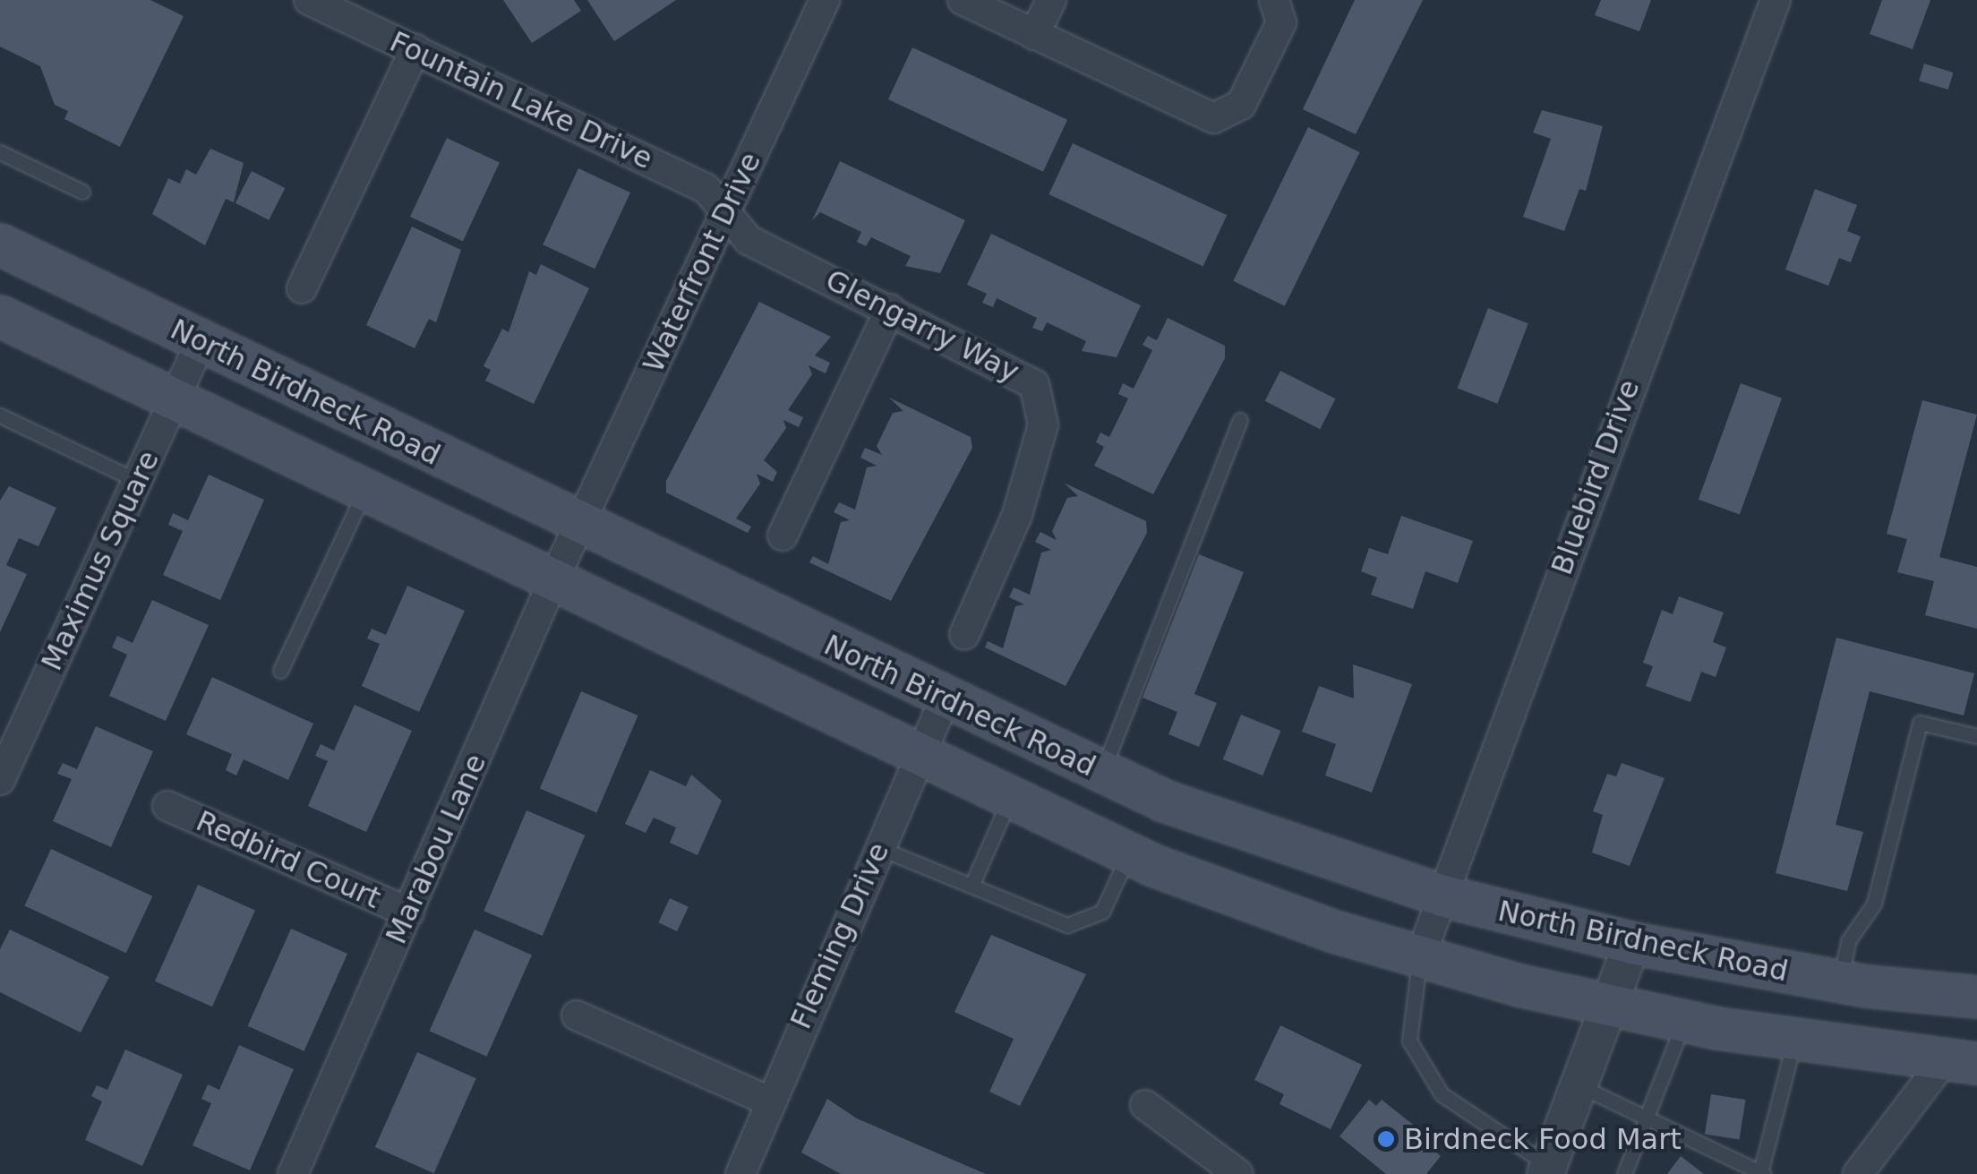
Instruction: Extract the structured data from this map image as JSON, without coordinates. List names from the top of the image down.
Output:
{
  "streets": {
    "main road": ["North Birdneck Road"],
    "street": [
      "Fountain Lake Drive",
      "Waterfront Drive",
      "Glengarry Way",
      "Bluebird Drive",
      "Maximus Square",
      "Marabou Lane",
      "Redbird Court",
      "Fleming Drive"
    ]
  },
  "crossings": [
    ["Fountain Lake Drive", "Waterfront Drive"],
    ["Fountain Lake Drive", "Glengarry Way"],
    ["Waterfront Drive", "Glengarry Way"],
    ["Waterfront Drive", "North Birdneck Road"],
    ["Waterfront Drive", "Marabou Lane"],
    ["North Birdneck Road", "Bluebird Drive"],
    ["North Birdneck Road", "Maximus Square"],
    ["North Birdneck Road", "Marabou Lane"],
    ["North Birdneck Road", "Fleming Drive"],
    ["Marabou Lane", "Redbird Court"]
  ],
  "places": ["Birdneck Food Mart"]
}
